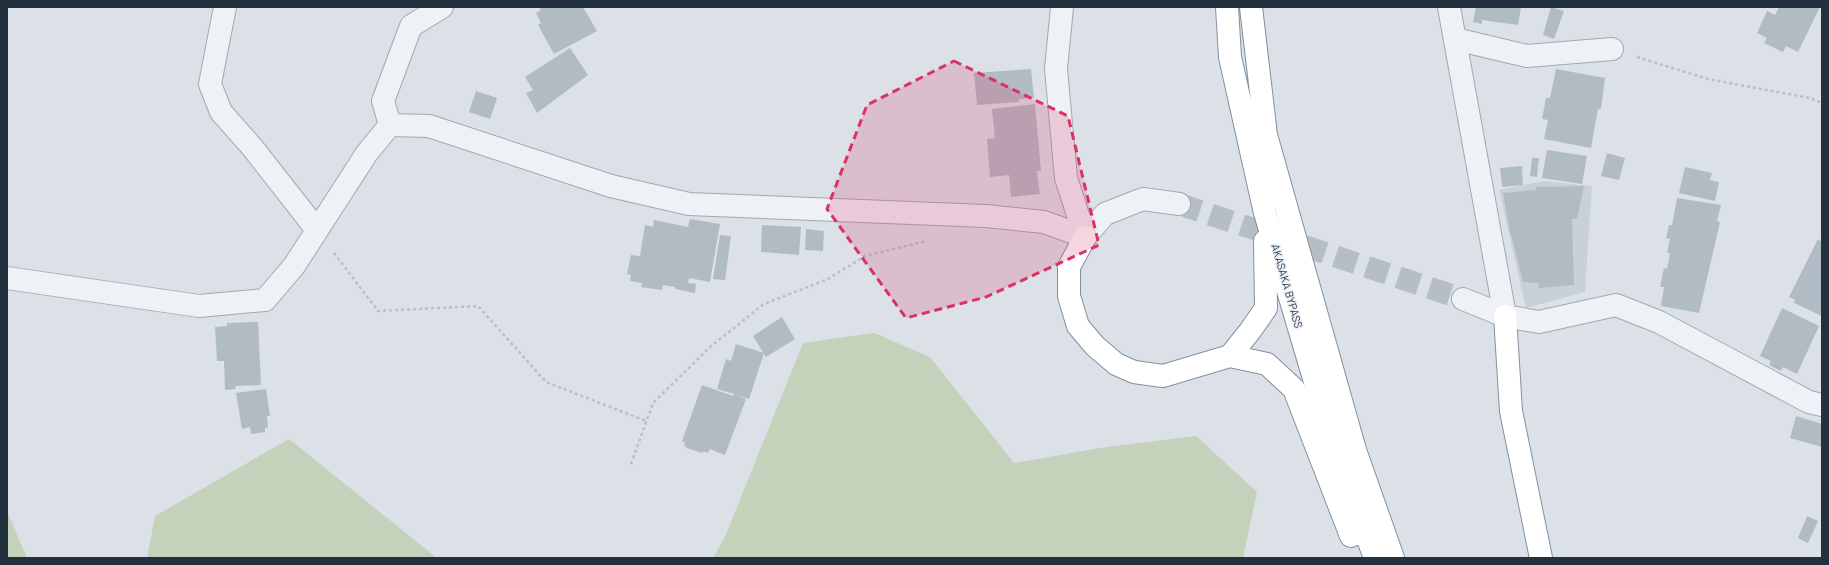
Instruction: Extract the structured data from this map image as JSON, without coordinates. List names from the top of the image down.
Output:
{
  "streets": {
    "highway": ["AKASAKA BYPASS"]
  }
}
